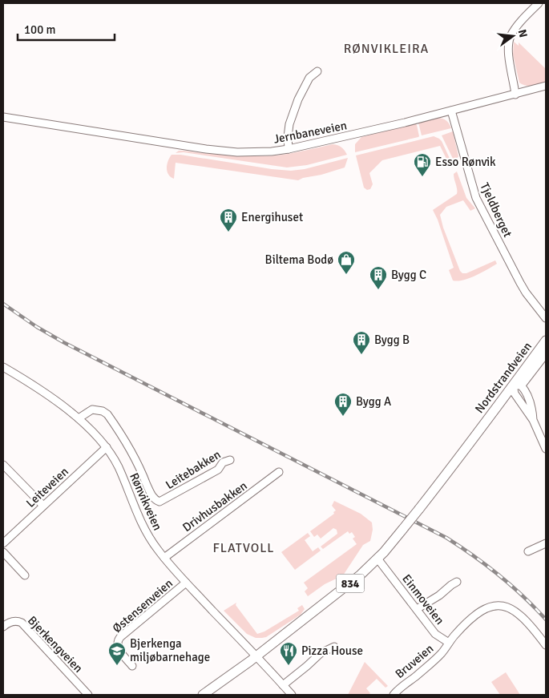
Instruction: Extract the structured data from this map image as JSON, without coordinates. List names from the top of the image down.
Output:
{
  "streets": {
    "main road": ["Nordstrandveien", "834"],
    "street": [
      "Jernbaneveien",
      "Tjeldberget",
      "Leitebakken",
      "Leiteveien",
      "Rønvikveien",
      "Drivhusbakken",
      "Einmoveien",
      "Østensenveien",
      "Bjerkengveien",
      "Bruveien"
    ]
  },
  "crossings": [
    ["Jernbaneveien", "Tjeldberget"],
    ["Nordstrandveien", "834"],
    ["Nordstrandveien", "Einmoveien"],
    ["Leitebakken", "Rønvikveien"],
    ["Leiteveien", "Rønvikveien"],
    ["Rønvikveien", "Drivhusbakken"],
    ["Rønvikveien", "834"],
    ["Rønvikveien", "Østensenveien"],
    ["834", "Einmoveien"],
    ["Einmoveien", "Bruveien"]
  ],
  "districts": ["RØNVIKLEIRA", "FLATVOLL"],
  "places": {
    "fuel station": ["Esso Rønvik"],
    "building": [
      "Energihuset",
      "Bygg C",
      "Bygg B",
      "Bygg A"
    ],
    "shop": ["Biltema Bodø"],
    "school or university": ["Bjerkenga miljøbarnehage"],
    "restaurant": ["Pizza House"]
  },
  "scale_bar": "100 m",
  "north": "right"
}
